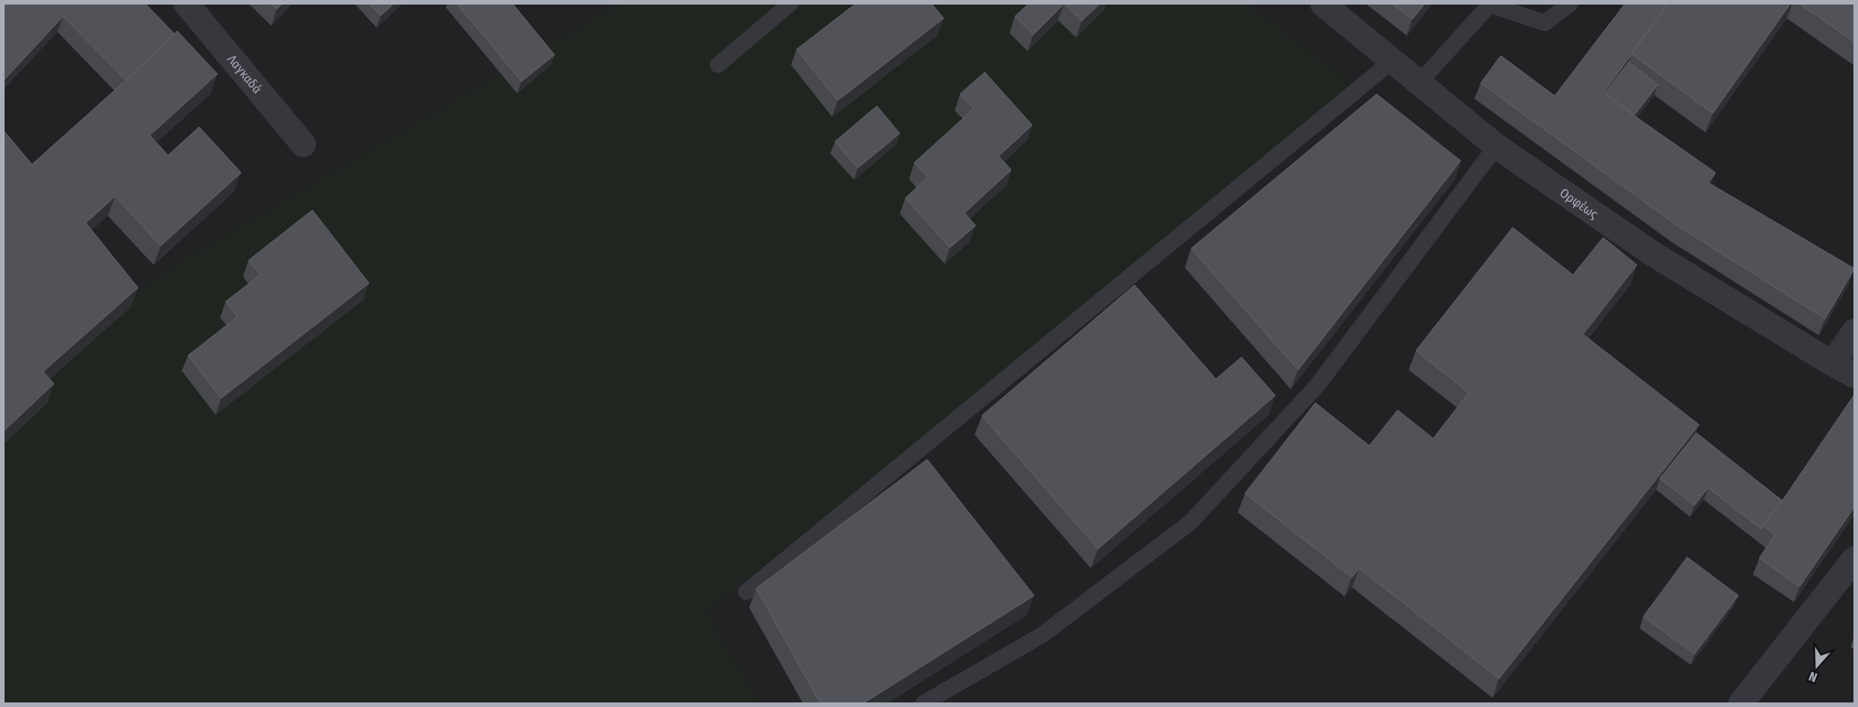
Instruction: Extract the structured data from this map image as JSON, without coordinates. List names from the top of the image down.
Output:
{
  "streets": {
    "street": ["Λαγκαδά", "Ορφέως"]
  },
  "north": "bottom"
}
